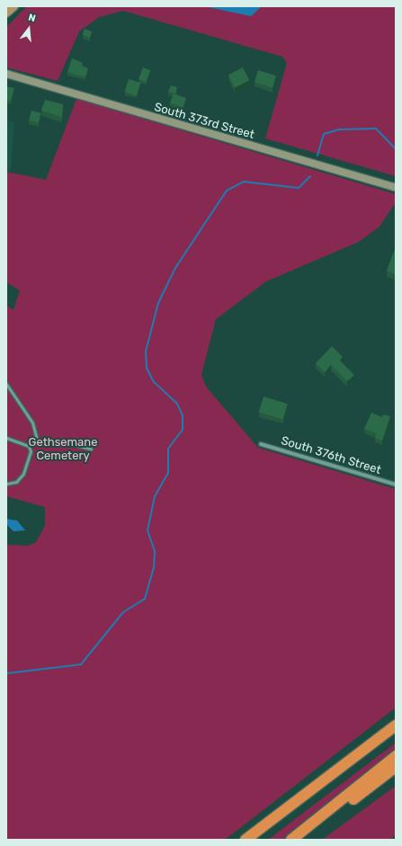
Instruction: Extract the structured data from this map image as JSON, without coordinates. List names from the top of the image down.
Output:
{
  "streets": {
    "street": ["South 373rd Street", "South 376th Street"]
  },
  "parks": ["Gethsemane Cemetery"],
  "north": "top"
}
